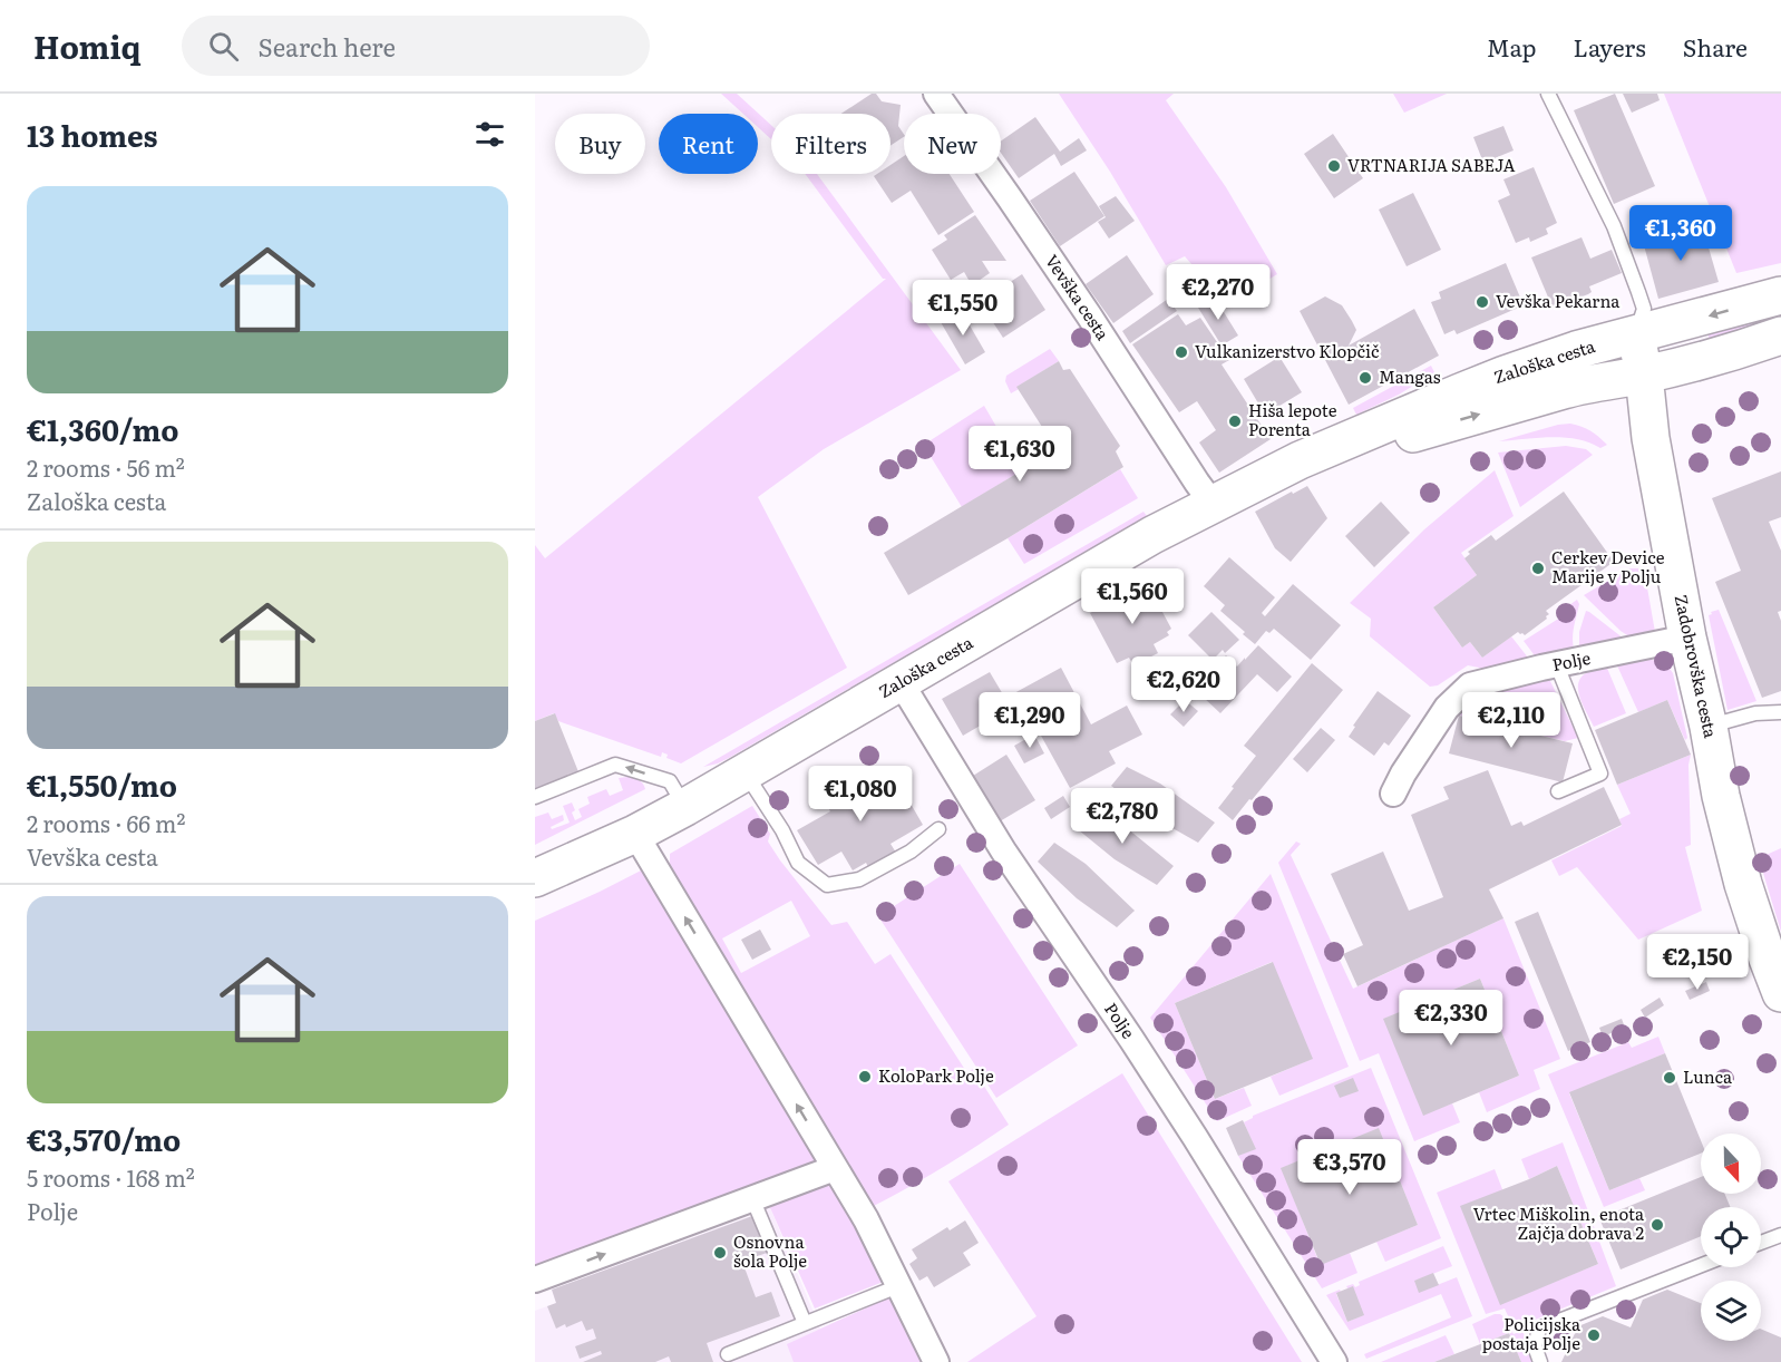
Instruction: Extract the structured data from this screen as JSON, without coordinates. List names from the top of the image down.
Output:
{
  "streets": {
    "main road": ["Zaloška cesta", "Zadobrovška cesta"],
    "street": ["Vevška cesta", "Polje"]
  },
  "crossings": [
    ["Vevška cesta", "Zaloška cesta"],
    ["Zaloška cesta", "Polje"],
    ["Zaloška cesta", "Zadobrovška cesta"],
    ["Polje", "Zadobrovška cesta"]
  ],
  "places": [
    "VRTNARIJA SABEJA",
    "Vevška Pekarna",
    "Vulkanizerstvo Klopčič",
    "Mangas",
    "Hiša lepote Porenta",
    "Cerkev Device Marije v Polju",
    "KoloPark Polje",
    "Lunca",
    "Vrtec Miškolin, enota Zajčja dobrava 2",
    "Osnovna šola Polje",
    "Policijska postaja Polje"
  ],
  "north": "bottom",
  "page": {
    "header": "Homiq",
    "search": "Search here",
    "nav": ["Map", "Layers", "Share"],
    "heading": "13 homes",
    "chip": [
      "Buy",
      "Rent",
      "Filters",
      "New"
    ],
    "list": [
      {
        "name": "€1,360/mo",
        "note": "2 rooms · 56 m² · Zaloška cesta"
      },
      {
        "name": "€1,550/mo",
        "note": "2 rooms · 66 m² · Vevška cesta"
      },
      {
        "name": "€3,570/mo",
        "note": "5 rooms · 168 m² · Polje"
      }
    ],
    "price": [
      "€1,360",
      "€2,270",
      "€1,550",
      "€1,630",
      "€1,560",
      "€2,620",
      "€1,290",
      "€2,110",
      "€1,080",
      "€2,780",
      "€2,150",
      "€2,330",
      "€3,570"
    ]
  }
}
